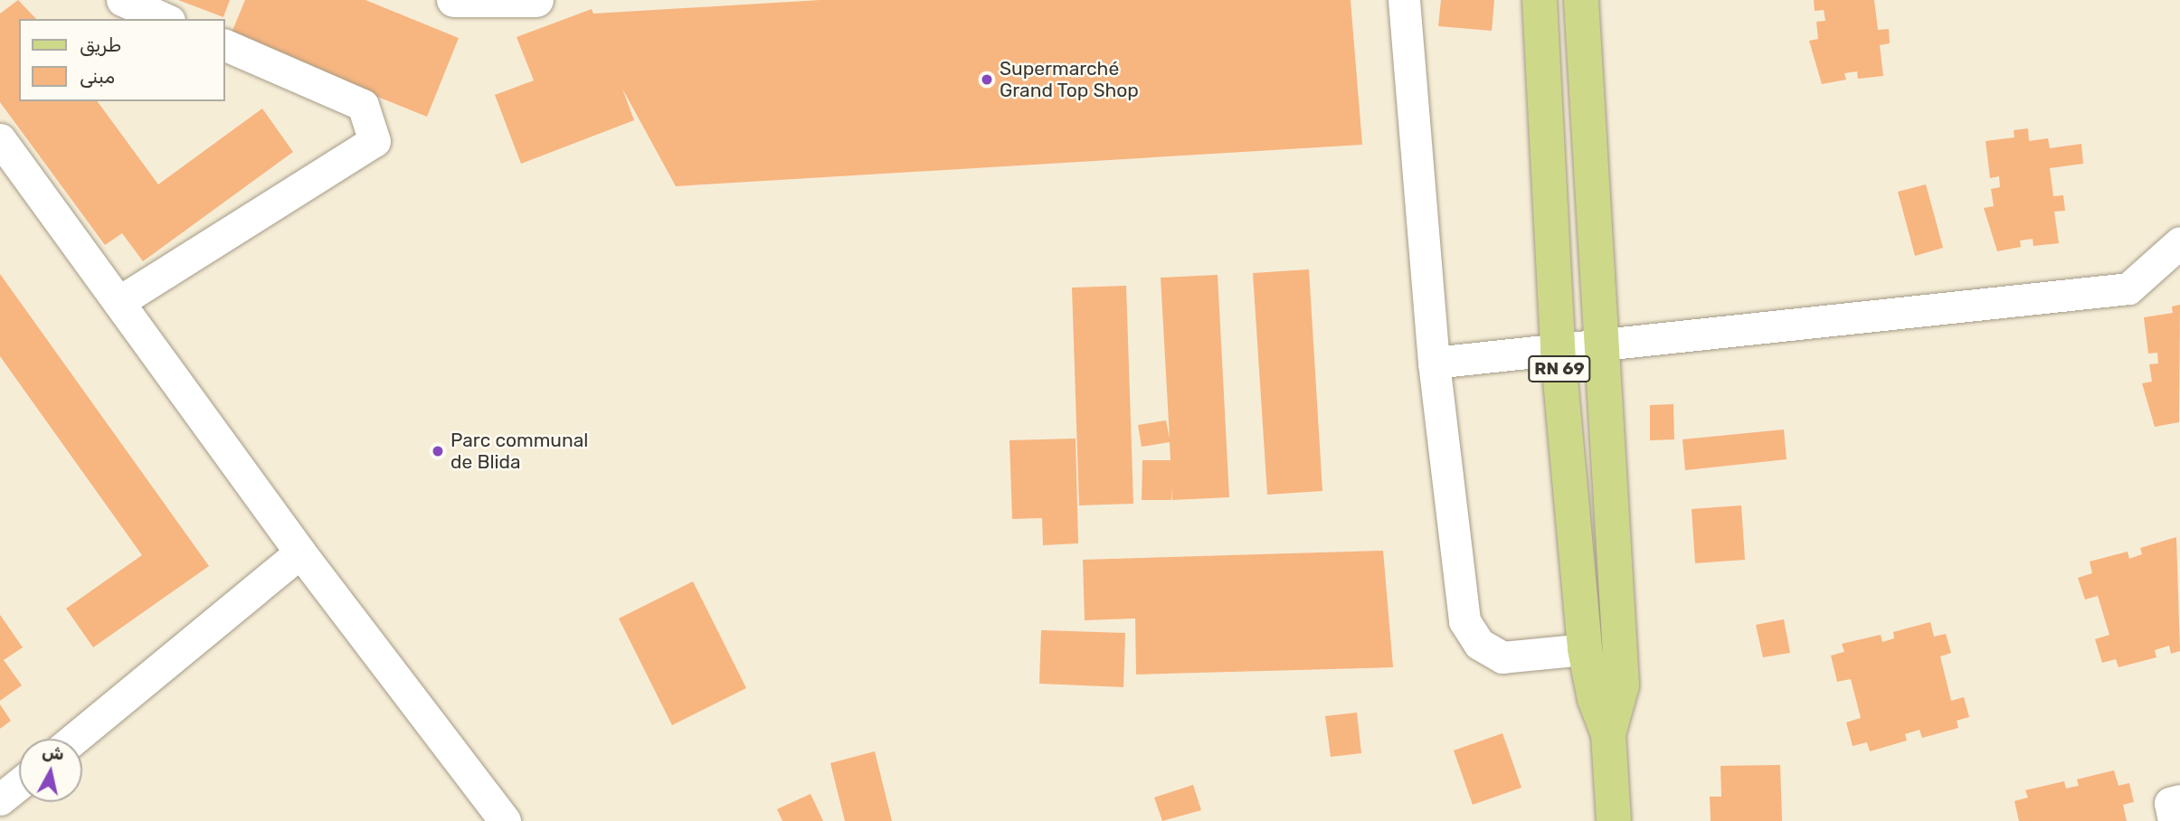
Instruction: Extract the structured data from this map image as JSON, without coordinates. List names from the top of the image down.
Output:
{
  "streets": {
    "main road": ["RN 69"]
  },
  "places": ["Supermarché Grand Top Shop", "Parc communal de Blida"],
  "legend": ["طريق", "مبنى"],
  "north": "top"
}
